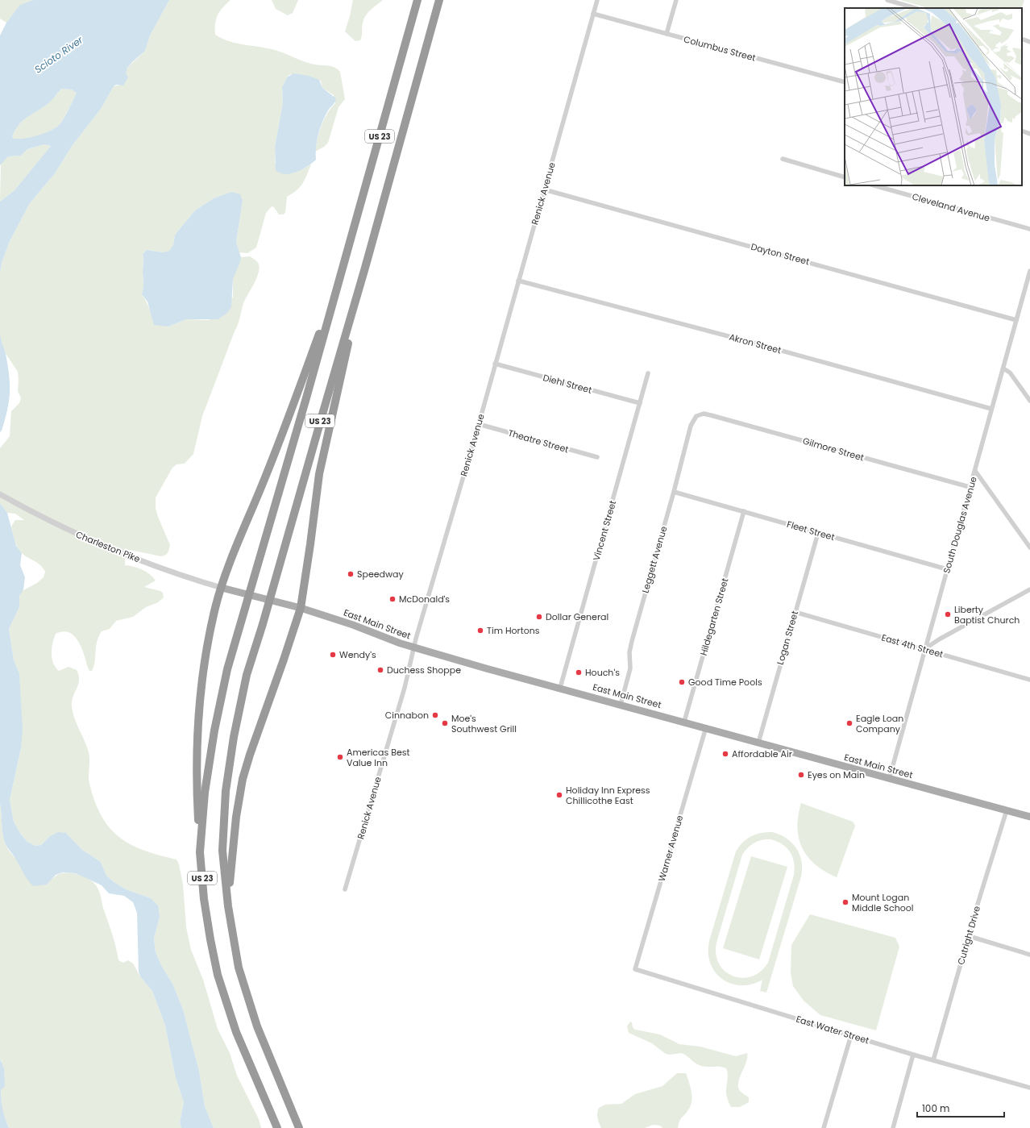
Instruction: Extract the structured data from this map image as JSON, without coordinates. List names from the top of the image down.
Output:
{
  "streets": {
    "highway": ["US 23"],
    "main road": ["East Main Street"],
    "street": [
      "Columbus Street",
      "Renick Avenue",
      "Cleveland Avenue",
      "Dayton Street",
      "Akron Street",
      "Diehl Street",
      "Theatre Street",
      "Gilmore Street",
      "South Douglas Avenue",
      "Vincent Street",
      "Fleet Street",
      "Charleston Pike",
      "Leggett Avenue",
      "Hildegarten Street",
      "Logan Street",
      "East 4th Street",
      "Warner Avenue",
      "Cutright Drive",
      "East Water Street"
    ]
  },
  "crossings": [
    ["Columbus Street", "Renick Avenue"],
    ["Renick Avenue", "Dayton Street"],
    ["Renick Avenue", "Akron Street"],
    ["Renick Avenue", "Diehl Street"],
    ["Renick Avenue", "Theatre Street"],
    ["Renick Avenue", "East Main Street"],
    ["Dayton Street", "South Douglas Avenue"],
    ["Akron Street", "South Douglas Avenue"],
    ["Diehl Street", "Vincent Street"],
    ["Gilmore Street", "South Douglas Avenue"],
    ["Gilmore Street", "Leggett Avenue"],
    ["South Douglas Avenue", "Fleet Street"],
    ["South Douglas Avenue", "East Main Street"],
    ["South Douglas Avenue", "East 4th Street"],
    ["Vincent Street", "East Main Street"],
    ["Fleet Street", "Leggett Avenue"],
    ["Fleet Street", "Hildegarten Street"],
    ["Fleet Street", "Logan Street"],
    ["Charleston Pike", "East Main Street"],
    ["Leggett Avenue", "East Main Street"],
    ["Hildegarten Street", "East Main Street"],
    ["East Main Street", "Logan Street"],
    ["East Main Street", "Warner Avenue"],
    ["East Main Street", "Cutright Drive"],
    ["Logan Street", "East 4th Street"],
    ["Warner Avenue", "East Water Street"],
    ["Cutright Drive", "East Water Street"]
  ],
  "water": ["Scioto River"],
  "places": [
    "Speedway",
    "McDonald's",
    "Liberty Baptist Church",
    "Dollar General",
    "Tim Hortons",
    "Wendy's",
    "Duchess Shoppe",
    "Houch's",
    "Good Time Pools",
    "Cinnabon",
    "Moe's Southwest Grill",
    "Eagle Loan Company",
    "Affordable Air",
    "Americas Best Value Inn",
    "Eyes on Main",
    "Holiday Inn Express Chillicothe East",
    "Mount Logan Middle School"
  ],
  "scale_bar": "100 m"
}
